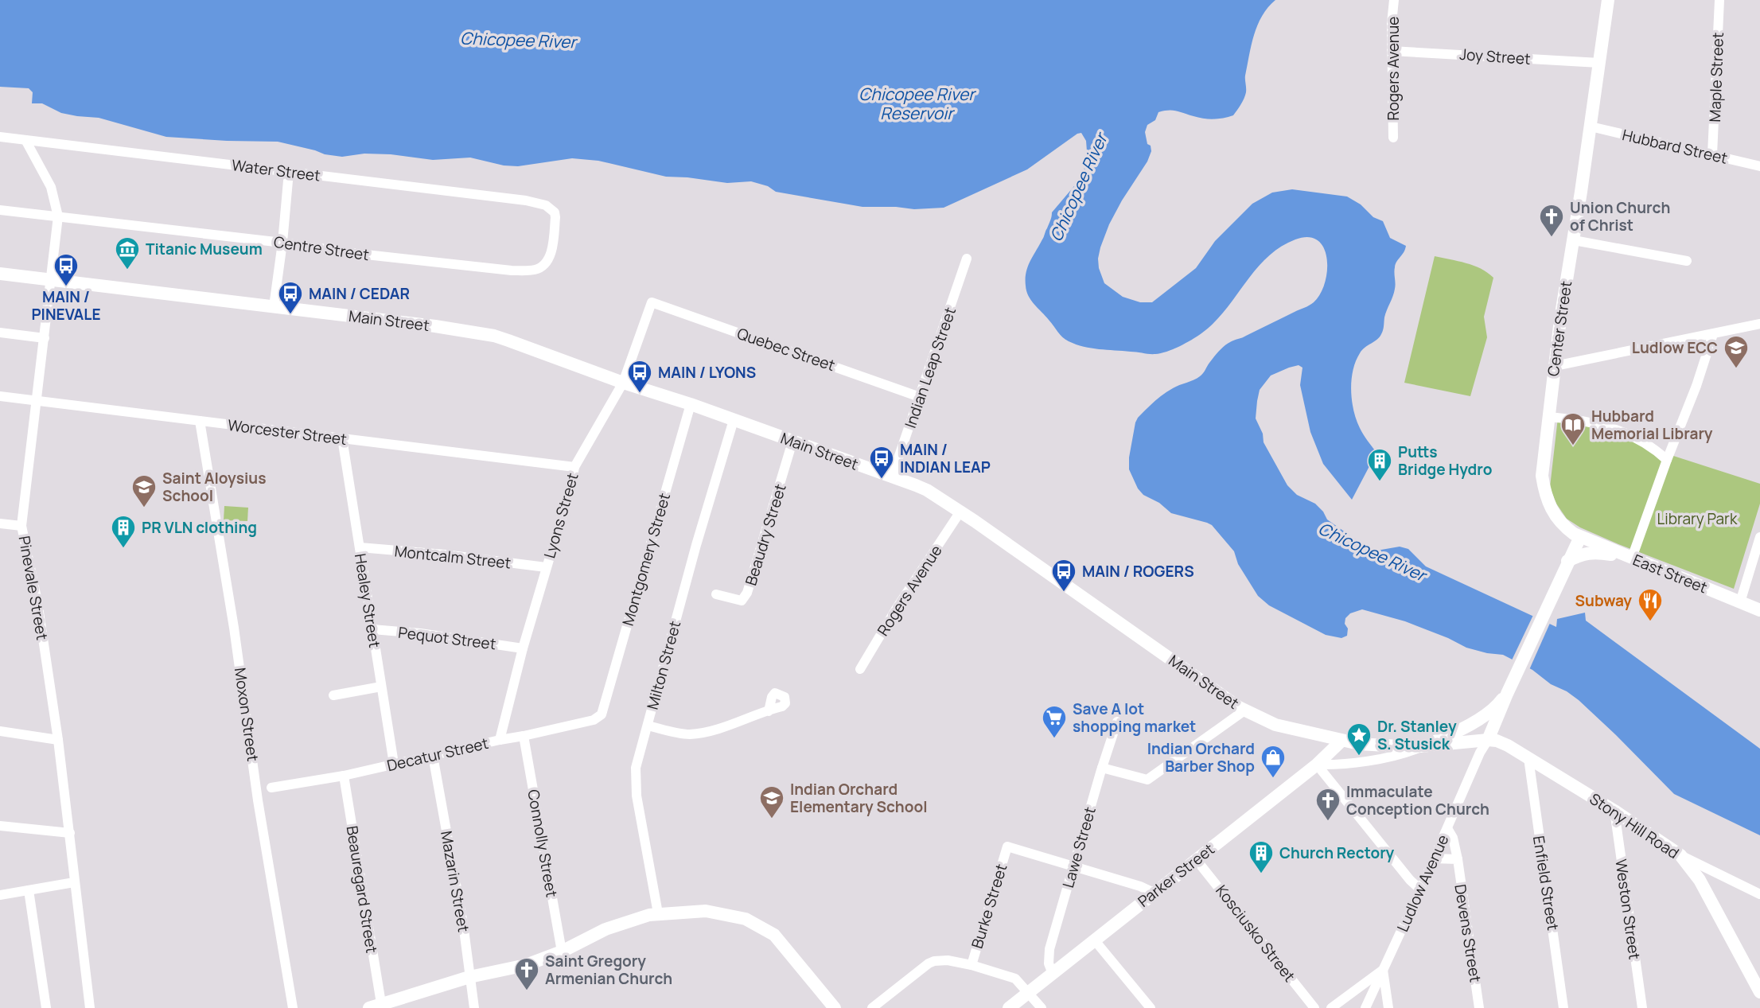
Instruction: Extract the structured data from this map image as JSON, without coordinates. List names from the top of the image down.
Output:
{
  "streets": {
    "main road": [
      "Main Street",
      "Center Street",
      "East Street",
      "Stony Hill Road",
      "Parker Street",
      "Ludlow Avenue"
    ],
    "street": [
      "Joy Street",
      "Rogers Avenue",
      "Maple Street",
      "Hubbard Street",
      "Water Street",
      "Centre Street",
      "Quebec Street",
      "Indian Leap Street",
      "Worcester Street",
      "Lyons Street",
      "Beaudry Street",
      "Montcalm Street",
      "Montgomery Street",
      "Pinevale Street",
      "Healey Street",
      "Pequot Street",
      "Milton Street",
      "Moxon Street",
      "Decatur Street",
      "Connolly Street",
      "Lawe Street",
      "Mazarin Street",
      "Enfield Street",
      "Beauregard Street",
      "Burke Street",
      "Weston Street",
      "Kosciusko Street",
      "Devens Street"
    ]
  },
  "crossings": [
    ["Joy Street", "Rogers Avenue"],
    ["Joy Street", "Center Street"],
    ["Rogers Avenue", "Main Street"],
    ["Maple Street", "Hubbard Street"],
    ["Hubbard Street", "Center Street"],
    ["Water Street", "Centre Street"],
    ["Water Street", "Pinevale Street"],
    ["Centre Street", "Pinevale Street"],
    ["Main Street", "Indian Leap Street"],
    ["Main Street", "Lyons Street"],
    ["Main Street", "Beaudry Street"],
    ["Main Street", "Montgomery Street"],
    ["Main Street", "Pinevale Street"],
    ["Main Street", "Milton Street"],
    ["Main Street", "Stony Hill Road"],
    ["Main Street", "Parker Street"],
    ["Main Street", "Ludlow Avenue"],
    ["Main Street", "Enfield Street"],
    ["Center Street", "East Street"],
    ["Quebec Street", "Indian Leap Street"],
    ["Quebec Street", "Lyons Street"],
    ["Worcester Street", "Lyons Street"],
    ["Worcester Street", "Pinevale Street"],
    ["Worcester Street", "Healey Street"],
    ["Worcester Street", "Moxon Street"],
    ["Lyons Street", "Montcalm Street"],
    ["Lyons Street", "Pequot Street"],
    ["Lyons Street", "Decatur Street"],
    ["Montcalm Street", "Healey Street"],
    ["Montgomery Street", "Decatur Street"],
    ["Healey Street", "Pequot Street"],
    ["Healey Street", "Decatur Street"],
    ["Decatur Street", "Connolly Street"],
    ["Decatur Street", "Mazarin Street"],
    ["Decatur Street", "Beauregard Street"],
    ["Stony Hill Road", "Weston Street"],
    ["Lawe Street", "Parker Street"],
    ["Lawe Street", "Burke Street"],
    ["Parker Street", "Kosciusko Street"],
    ["Ludlow Avenue", "Devens Street"]
  ],
  "water": ["Chicopee River", "Chicopee River Reservoir"],
  "parks": ["Library Park"],
  "places": {
    "church": ["Union Church of Christ", "Immaculate Conception Church", "Saint Gregory Armenian Church"],
    "museum": ["Titanic Museum"],
    "bus stop": [
      "MAIN / PINEVALE",
      "MAIN / CEDAR",
      "MAIN / LYONS",
      "MAIN / INDIAN LEAP",
      "MAIN / ROGERS"
    ],
    "school or university": ["Ludlow ECC", "Saint Aloysius School", "Indian Orchard Elementary School"],
    "library": ["Hubbard Memorial Library"],
    "building": ["Putts Bridge Hydro", "PR VLN clothing", "Church Rectory"],
    "restaurant": ["Subway"],
    "supermarket": ["Save A lot shopping market"],
    "place": ["Dr. Stanley S. Stusick"],
    "shop": ["Indian Orchard Barber Shop"]
  }
}
